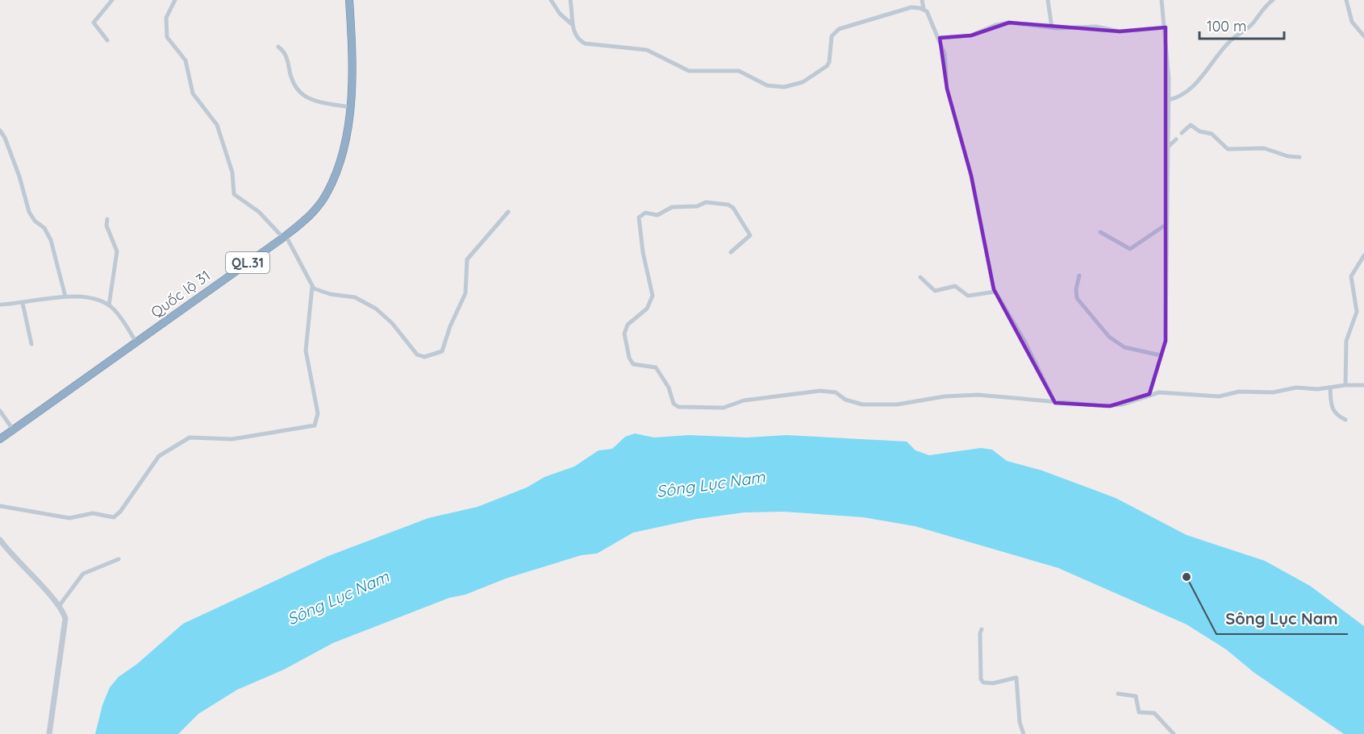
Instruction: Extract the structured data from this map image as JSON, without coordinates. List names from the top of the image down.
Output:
{
  "streets": {
    "highway": ["QL.31", "Quốc lộ 31"]
  },
  "water": ["Sông Lục Nam"],
  "places": ["Sông Lục Nam"],
  "scale_bar": "100 m"
}
